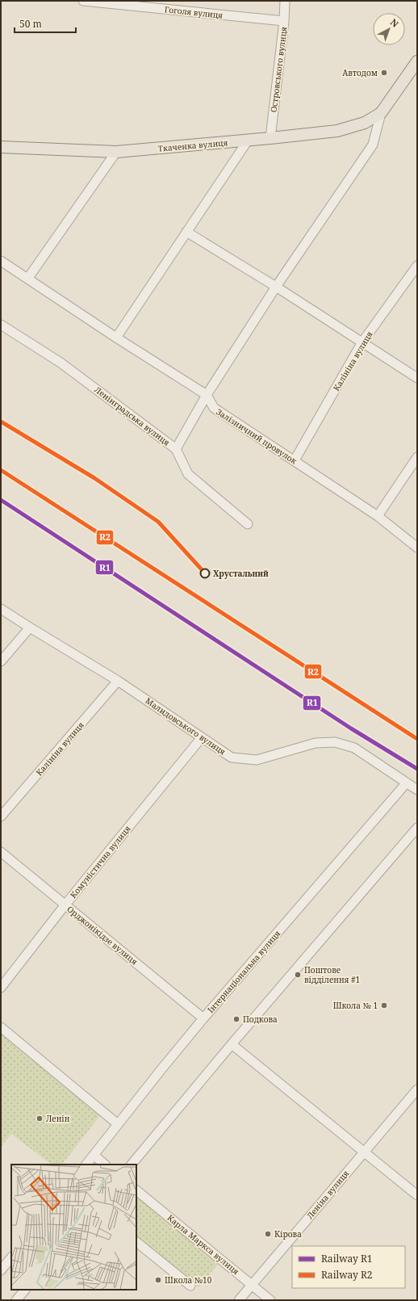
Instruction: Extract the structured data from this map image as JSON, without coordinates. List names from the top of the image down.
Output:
{
  "streets": {
    "main road": ["Ткаченка вулиця"],
    "street": [
      "Гоголя вулиця",
      "Островського вулиця",
      "Калініна вулиця",
      "Ленінградська вулиця",
      "Залізничний провулок",
      "Малидовського вулиця",
      "Комуністична вулиця",
      "Орджонікідзе вулиця",
      "Інтернаціональна вулиця",
      "Леніна вулиця",
      "Карла Маркса вулиця"
    ]
  },
  "crossings": [
    ["Гоголя вулиця", "Островського вулиця"],
    ["Островського вулиця", "Ткаченка вулиця"],
    ["Калініна вулиця", "Залізничний провулок"],
    ["Калініна вулиця", "Малидовського вулиця"],
    ["Малидовського вулиця", "Комуністична вулиця"],
    ["Малидовського вулиця", "Інтернаціональна вулиця"],
    ["Комуністична вулиця", "Орджонікідзе вулиця"],
    ["Орджонікідзе вулиця", "Інтернаціональна вулиця"],
    ["Леніна вулиця", "Карла Маркса вулиця"]
  ],
  "places": [
    "Автодом",
    "Хрустальний",
    "Поштове відділення #1",
    "Школа № 1",
    "Подкова",
    "Ленін",
    "Кірова",
    "Школа №10"
  ],
  "lines": ["rail line R2", "rail line R1"],
  "legend": ["Railway R1", "Railway R2"],
  "scale_bar": "50 m",
  "north": "top right"
}
